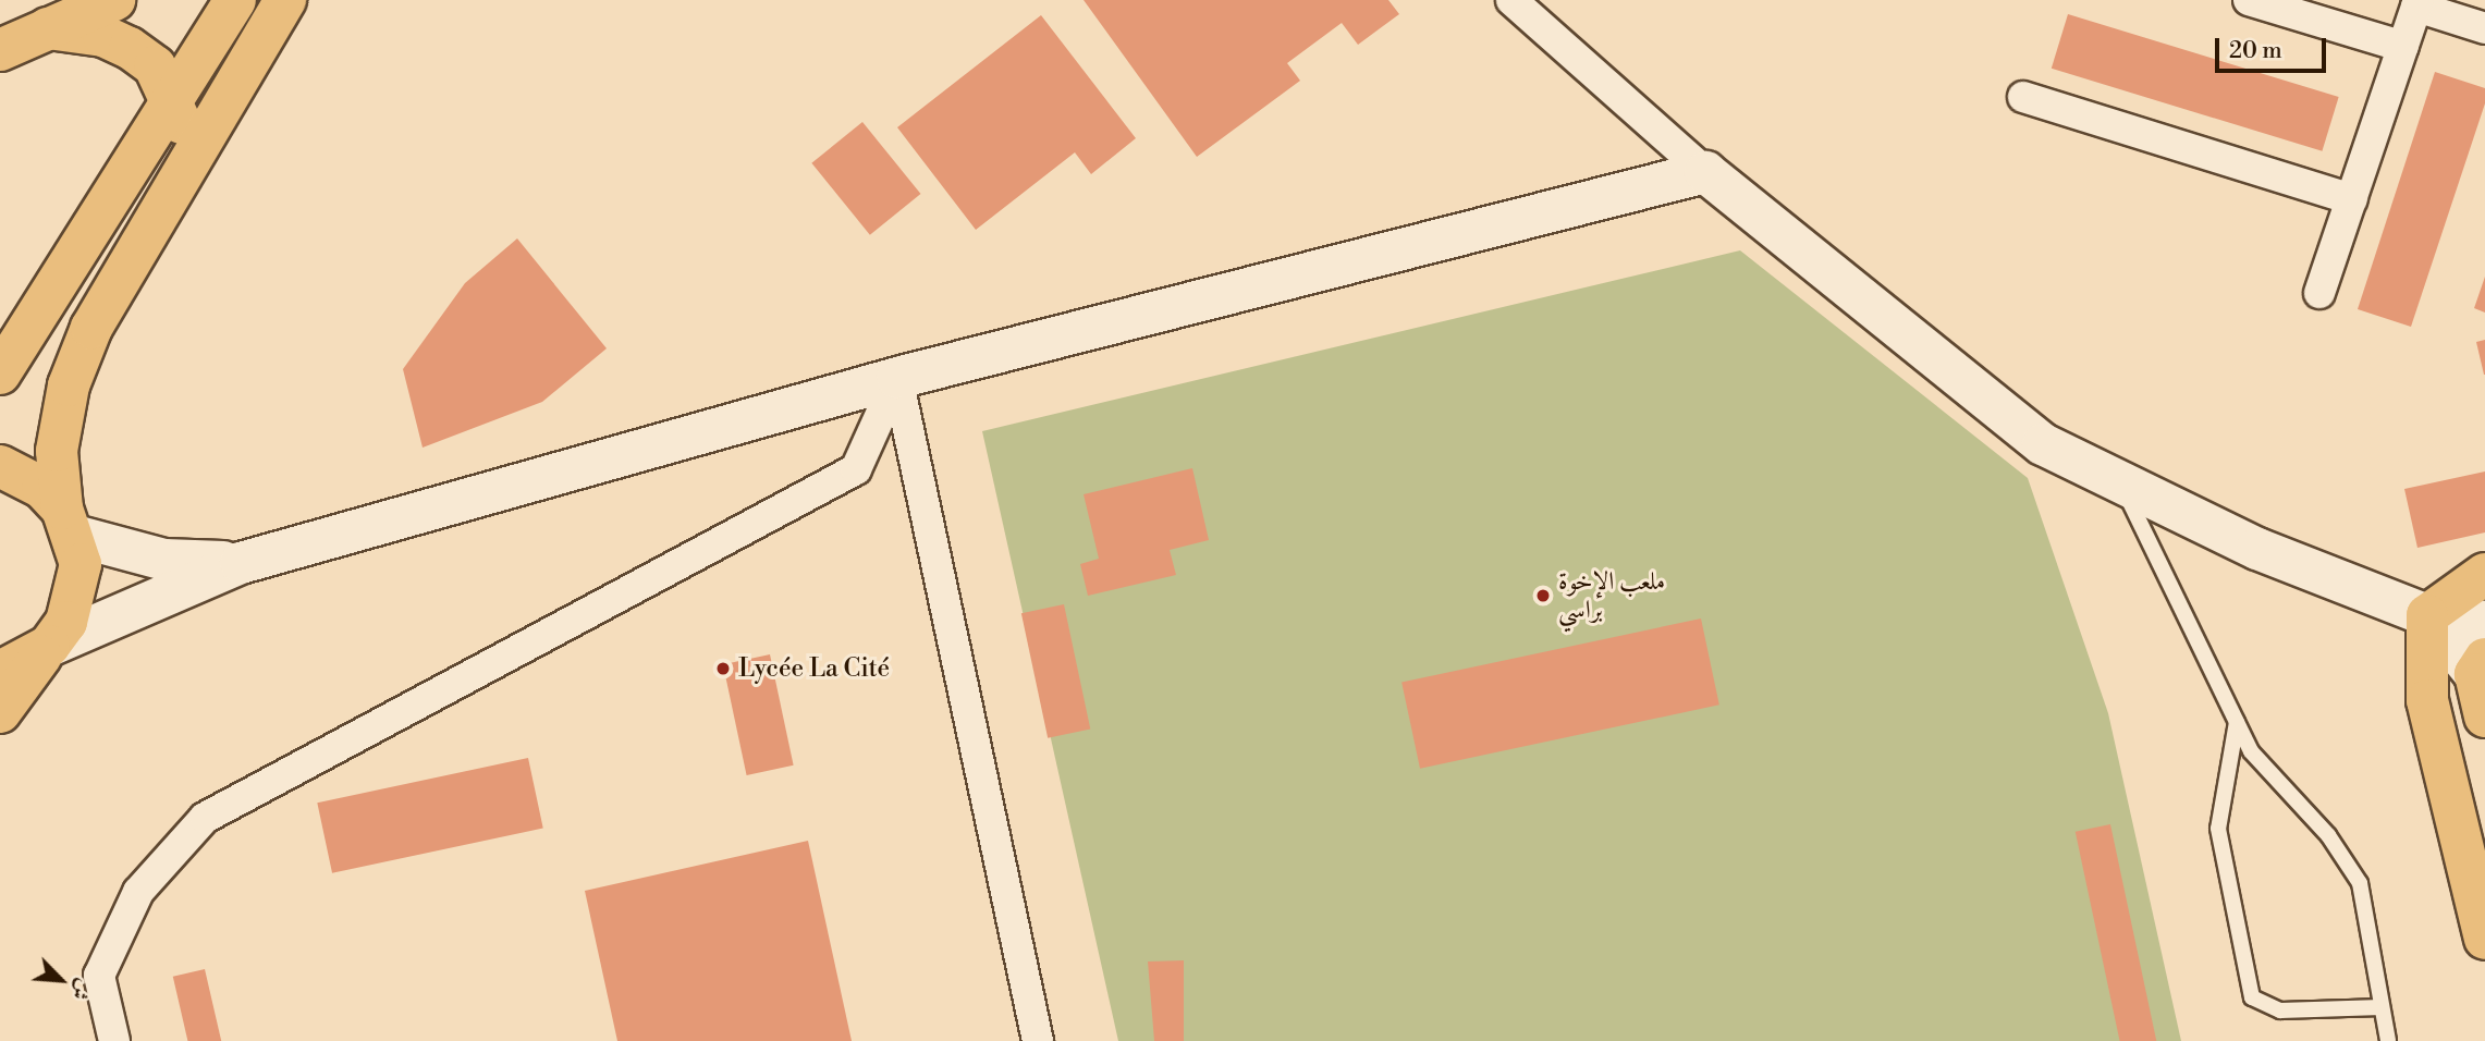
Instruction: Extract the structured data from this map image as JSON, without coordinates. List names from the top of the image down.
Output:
{
  "places": ["ملعب الإخوة براسي", "Lycée La Cité"],
  "scale_bar": "20 m",
  "north": "bottom right"
}
